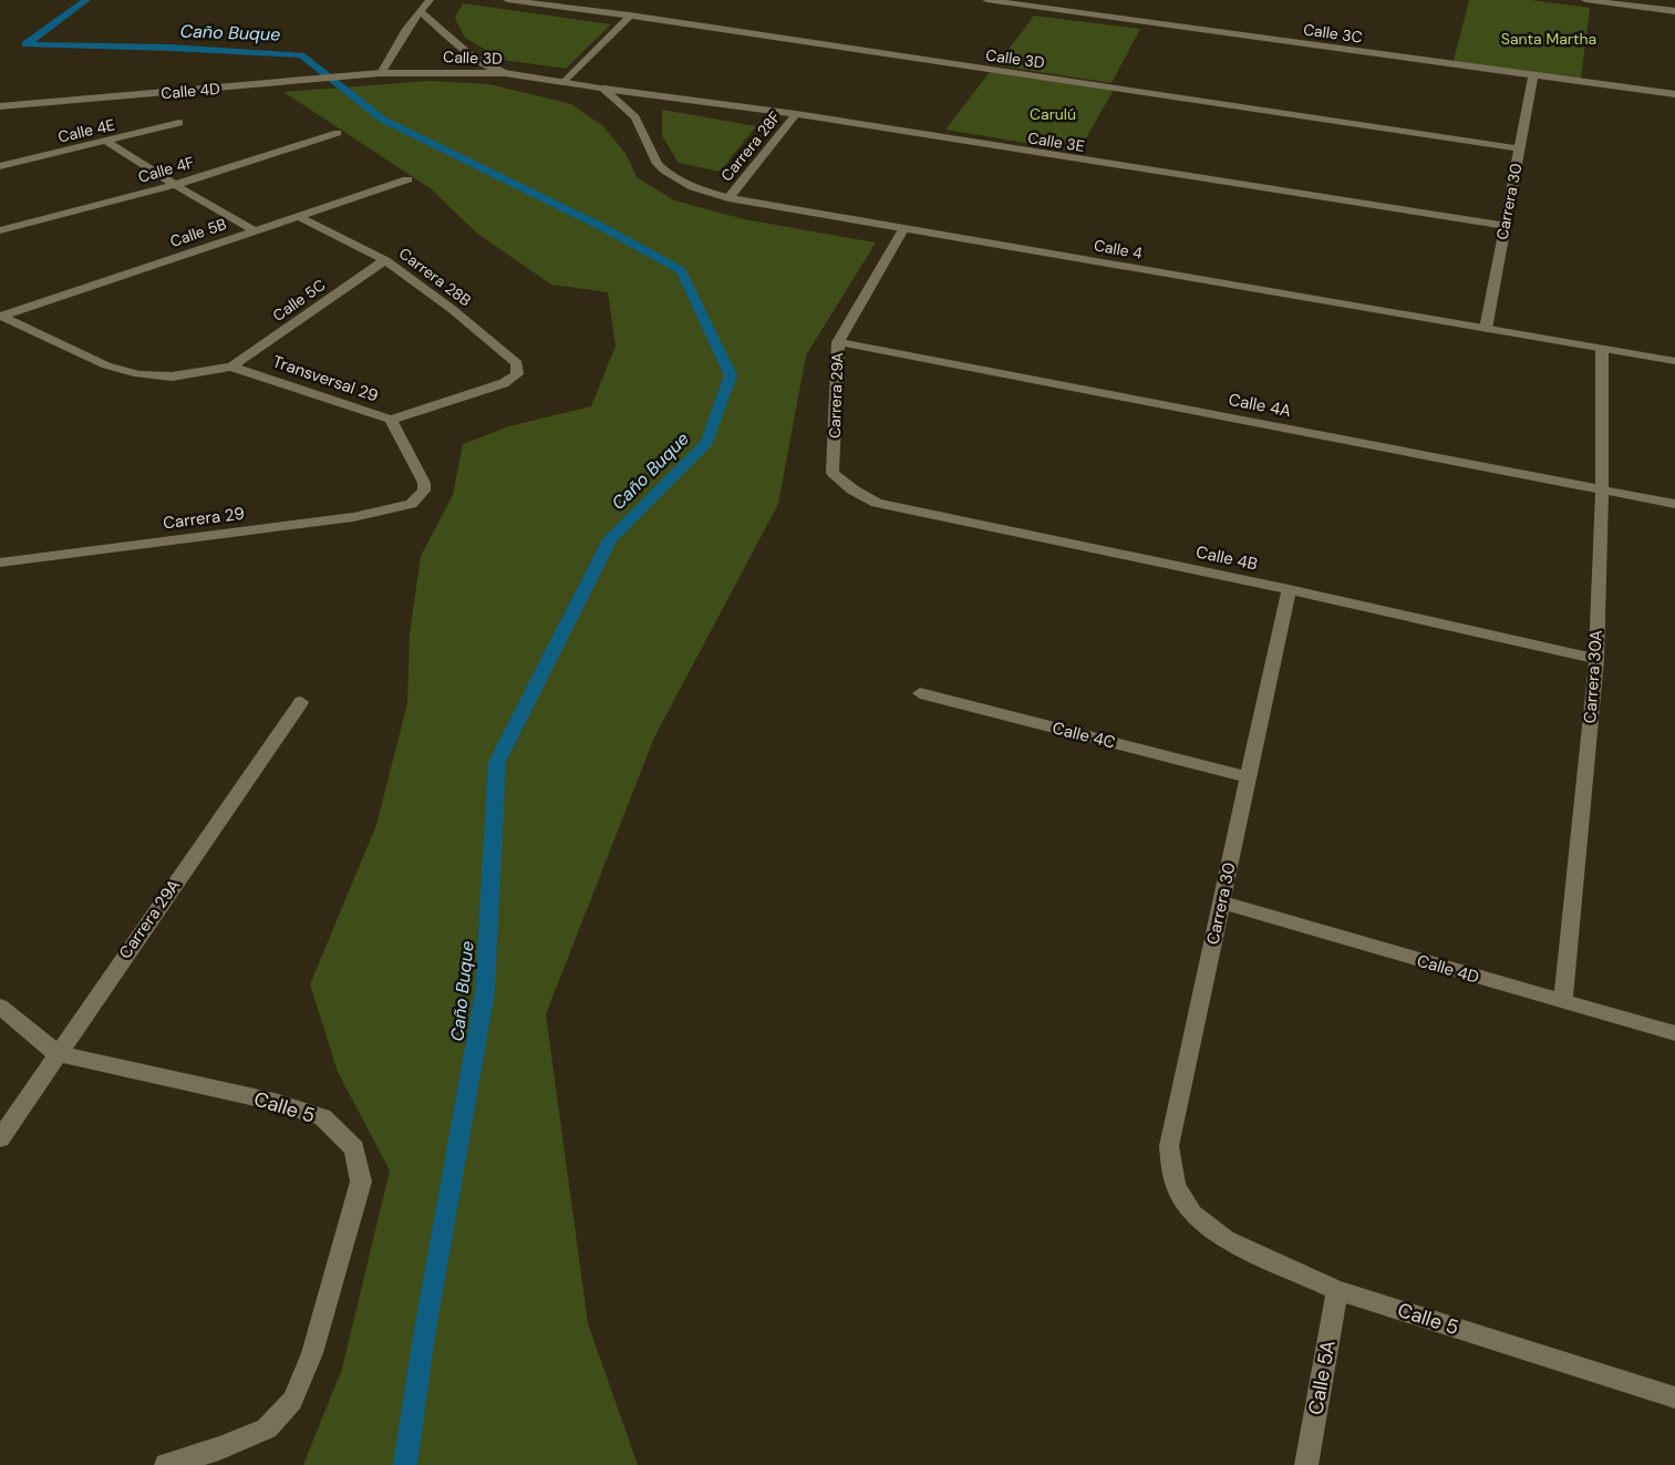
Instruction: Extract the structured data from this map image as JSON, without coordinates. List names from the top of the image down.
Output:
{
  "streets": {
    "street": [
      "Calle 3C",
      "Calle 3D",
      "Calle 4D",
      "Calle 4E",
      "Calle 3E",
      "Carrera 28F",
      "Calle 4F",
      "Carrera 30",
      "Calle 5B",
      "Calle 4",
      "Carrera 28B",
      "Calle 5C",
      "Transversal 29",
      "Carrera 29A",
      "Calle 4A",
      "Carrera 29",
      "Calle 4B",
      "Carrera 30A",
      "Calle 4C",
      "Calle 5",
      "Calle 5A"
    ]
  },
  "crossings": [
    ["Calle 3C", "Carrera 30"],
    ["Calle 3D", "Calle 4D"],
    ["Calle 3D", "Calle 3E"],
    ["Calle 3D", "Carrera 30"],
    ["Calle 3D", "Calle 4"],
    ["Calle 4D", "Carrera 30"],
    ["Calle 4D", "Carrera 30A"],
    ["Calle 3E", "Carrera 28F"],
    ["Calle 3E", "Carrera 30"],
    ["Calle 3E", "Calle 4"],
    ["Carrera 28F", "Calle 4"],
    ["Carrera 30", "Calle 4"],
    ["Carrera 30", "Calle 4B"],
    ["Carrera 30", "Calle 4C"],
    ["Carrera 30", "Calle 5"],
    ["Calle 5B", "Carrera 28B"],
    ["Calle 4", "Carrera 29A"],
    ["Calle 4", "Carrera 30A"],
    ["Carrera 28B", "Calle 5C"],
    ["Carrera 28B", "Transversal 29"],
    ["Calle 5C", "Transversal 29"],
    ["Transversal 29", "Carrera 29"],
    ["Carrera 29A", "Calle 4A"],
    ["Carrera 29A", "Calle 4B"],
    ["Carrera 29A", "Calle 5"],
    ["Calle 4A", "Carrera 30A"],
    ["Calle 4B", "Carrera 30A"],
    ["Calle 5", "Calle 5A"]
  ],
  "water": ["Caño Buque"],
  "parks": ["Santa Martha", "Carulú"]
}
